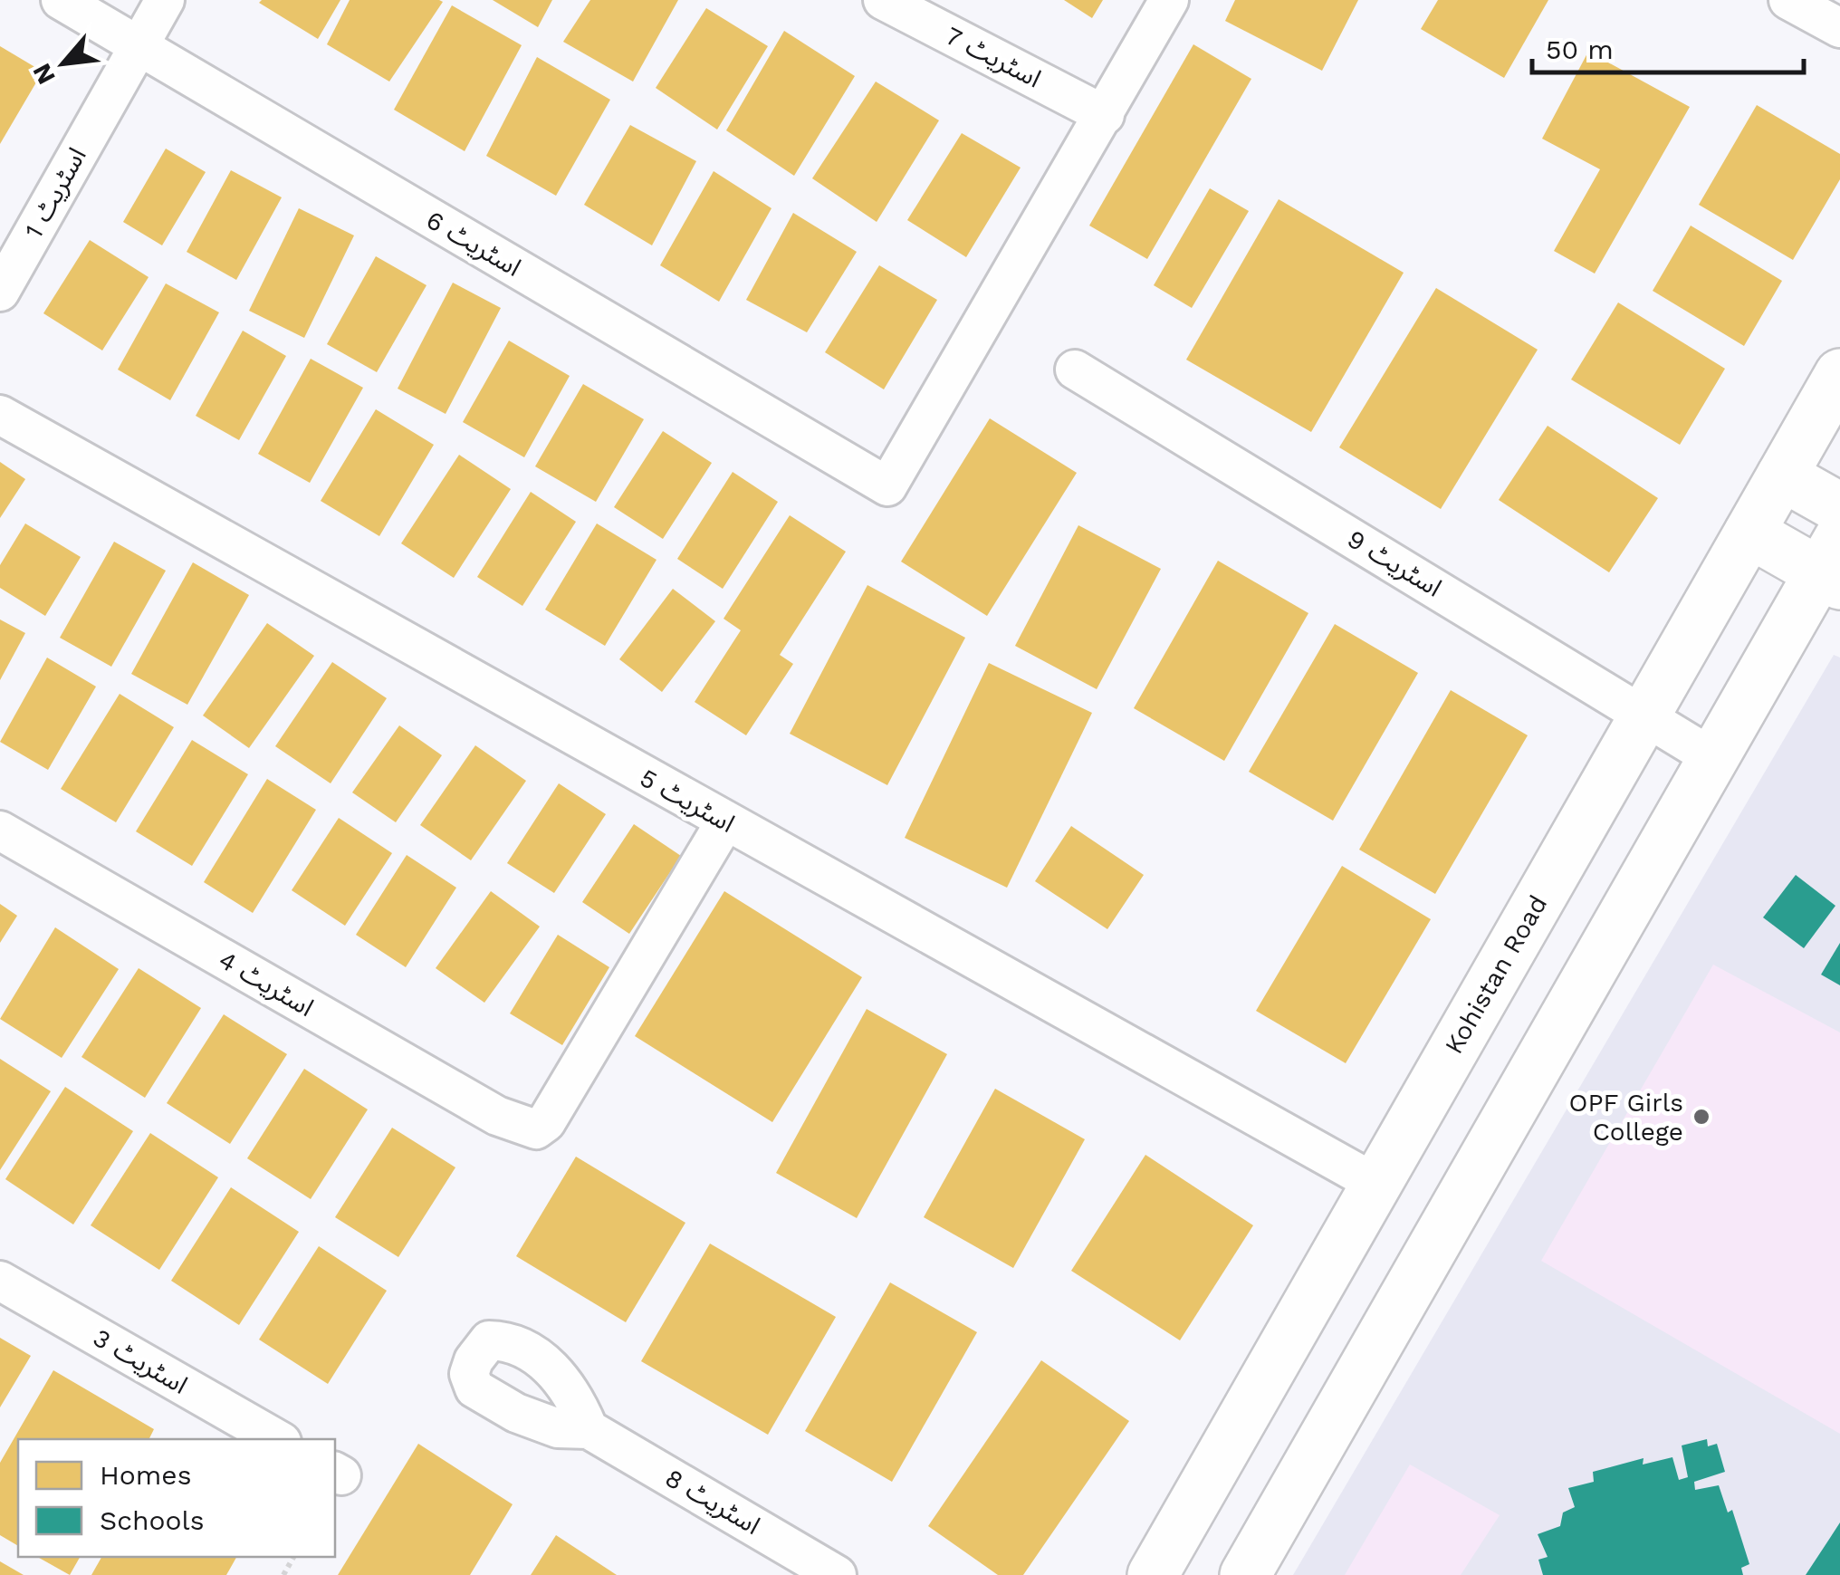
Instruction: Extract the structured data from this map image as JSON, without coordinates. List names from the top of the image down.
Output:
{
  "streets": {
    "street": [
      "اسٹریٹ 7",
      "اسٹریٹ 1",
      "اسٹریٹ 6",
      "اسٹریٹ 9",
      "اسٹریٹ 5",
      "Kohistan Road",
      "اسٹریٹ 4",
      "اسٹریٹ 3",
      "اسٹریٹ 8"
    ]
  },
  "crossings": [
    ["اسٹریٹ 7", "اسٹریٹ 6"],
    ["اسٹریٹ 1", "اسٹریٹ 6"],
    ["اسٹریٹ 9", "Kohistan Road"],
    ["اسٹریٹ 5", "Kohistan Road"],
    ["اسٹریٹ 5", "اسٹریٹ 4"]
  ],
  "places": ["OPF Girls College"],
  "legend": ["Homes", "Schools"],
  "scale_bar": "50 m",
  "north": "bottom left"
}
